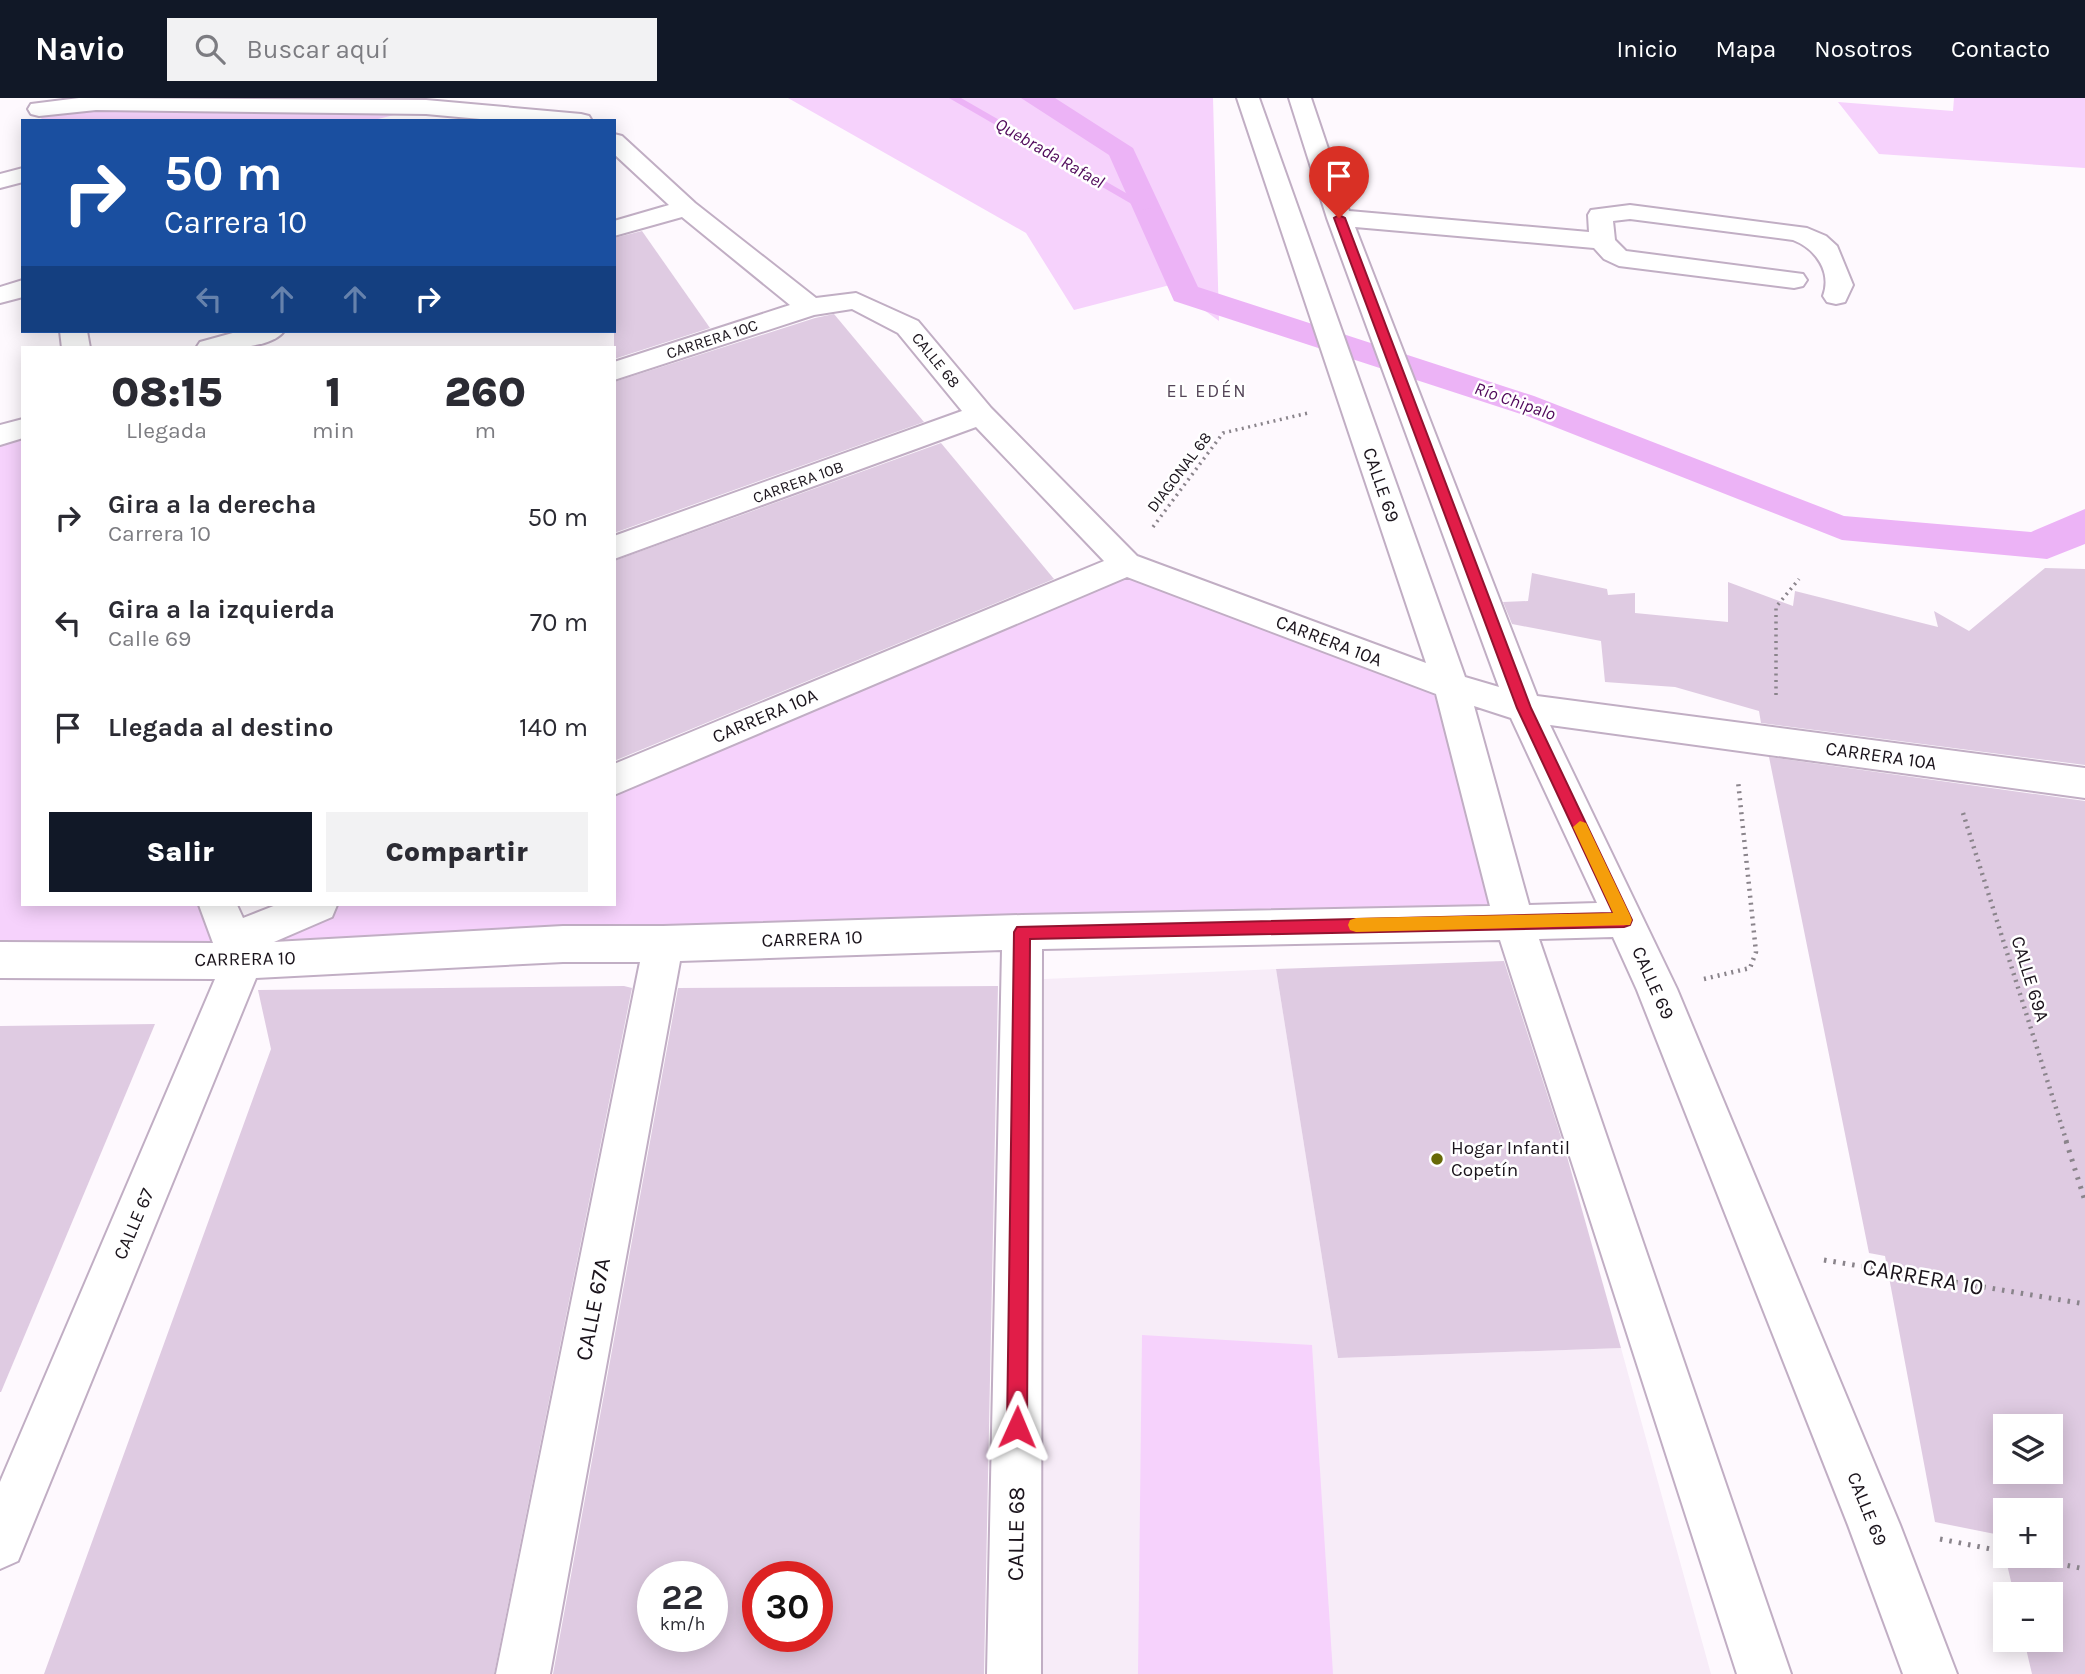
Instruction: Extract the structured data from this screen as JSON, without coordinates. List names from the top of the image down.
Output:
{
  "streets": {
    "street": [
      "CARRERA 10C",
      "CALLE 68",
      "CARRERA 10B",
      "CALLE 69",
      "CARRERA 10A",
      "CARRERA 10",
      "CALLE 67",
      "CALLE 67A"
    ],
    "path": ["DIAGONAL 68", "CALLE 69A"]
  },
  "crossings": [
    ["CARRERA 10C", "CALLE 68"],
    ["CALLE 68", "DIAGONAL 68"],
    ["CALLE 68", "CARRERA 10B"],
    ["CALLE 68", "CARRERA 10A"],
    ["CALLE 68", "CARRERA 10"],
    ["DIAGONAL 68", "CALLE 69"],
    ["DIAGONAL 68", "CARRERA 10A"],
    ["CALLE 69", "CARRERA 10A"],
    ["CALLE 69", "CARRERA 10"],
    ["CARRERA 10A", "CALLE 69A"],
    ["CARRERA 10", "CALLE 67"],
    ["CARRERA 10", "CALLE 67A"]
  ],
  "districts": ["EL EDÉN"],
  "water": ["Quebrada Rafael", "Río Chipalo"],
  "places": ["Hogar Infantil Copetín"],
  "page": {
    "header": "Navio",
    "search": "Buscar aquí",
    "nav": [
      "Inicio",
      "Mapa",
      "Nosotros",
      "Contacto"
    ],
    "turn": ["50 m", "Carrera 10"],
    "eta": [
      "08:15",
      "Llegada",
      "1",
      "min",
      "260",
      "m"
    ],
    "list": [
      {
        "name": "Gira a la derecha",
        "note": "Carrera 10",
        "value": "50 m"
      },
      {
        "name": "Gira a la izquierda",
        "note": "Calle 69",
        "value": "70 m"
      },
      {
        "name": "Llegada al destino",
        "value": "140 m"
      }
    ],
    "buttons": ["Salir", "Compartir"],
    "map_buttons": ["+", "−"],
    "speed": "22 km/h",
    "limit": "30"
  }
}
